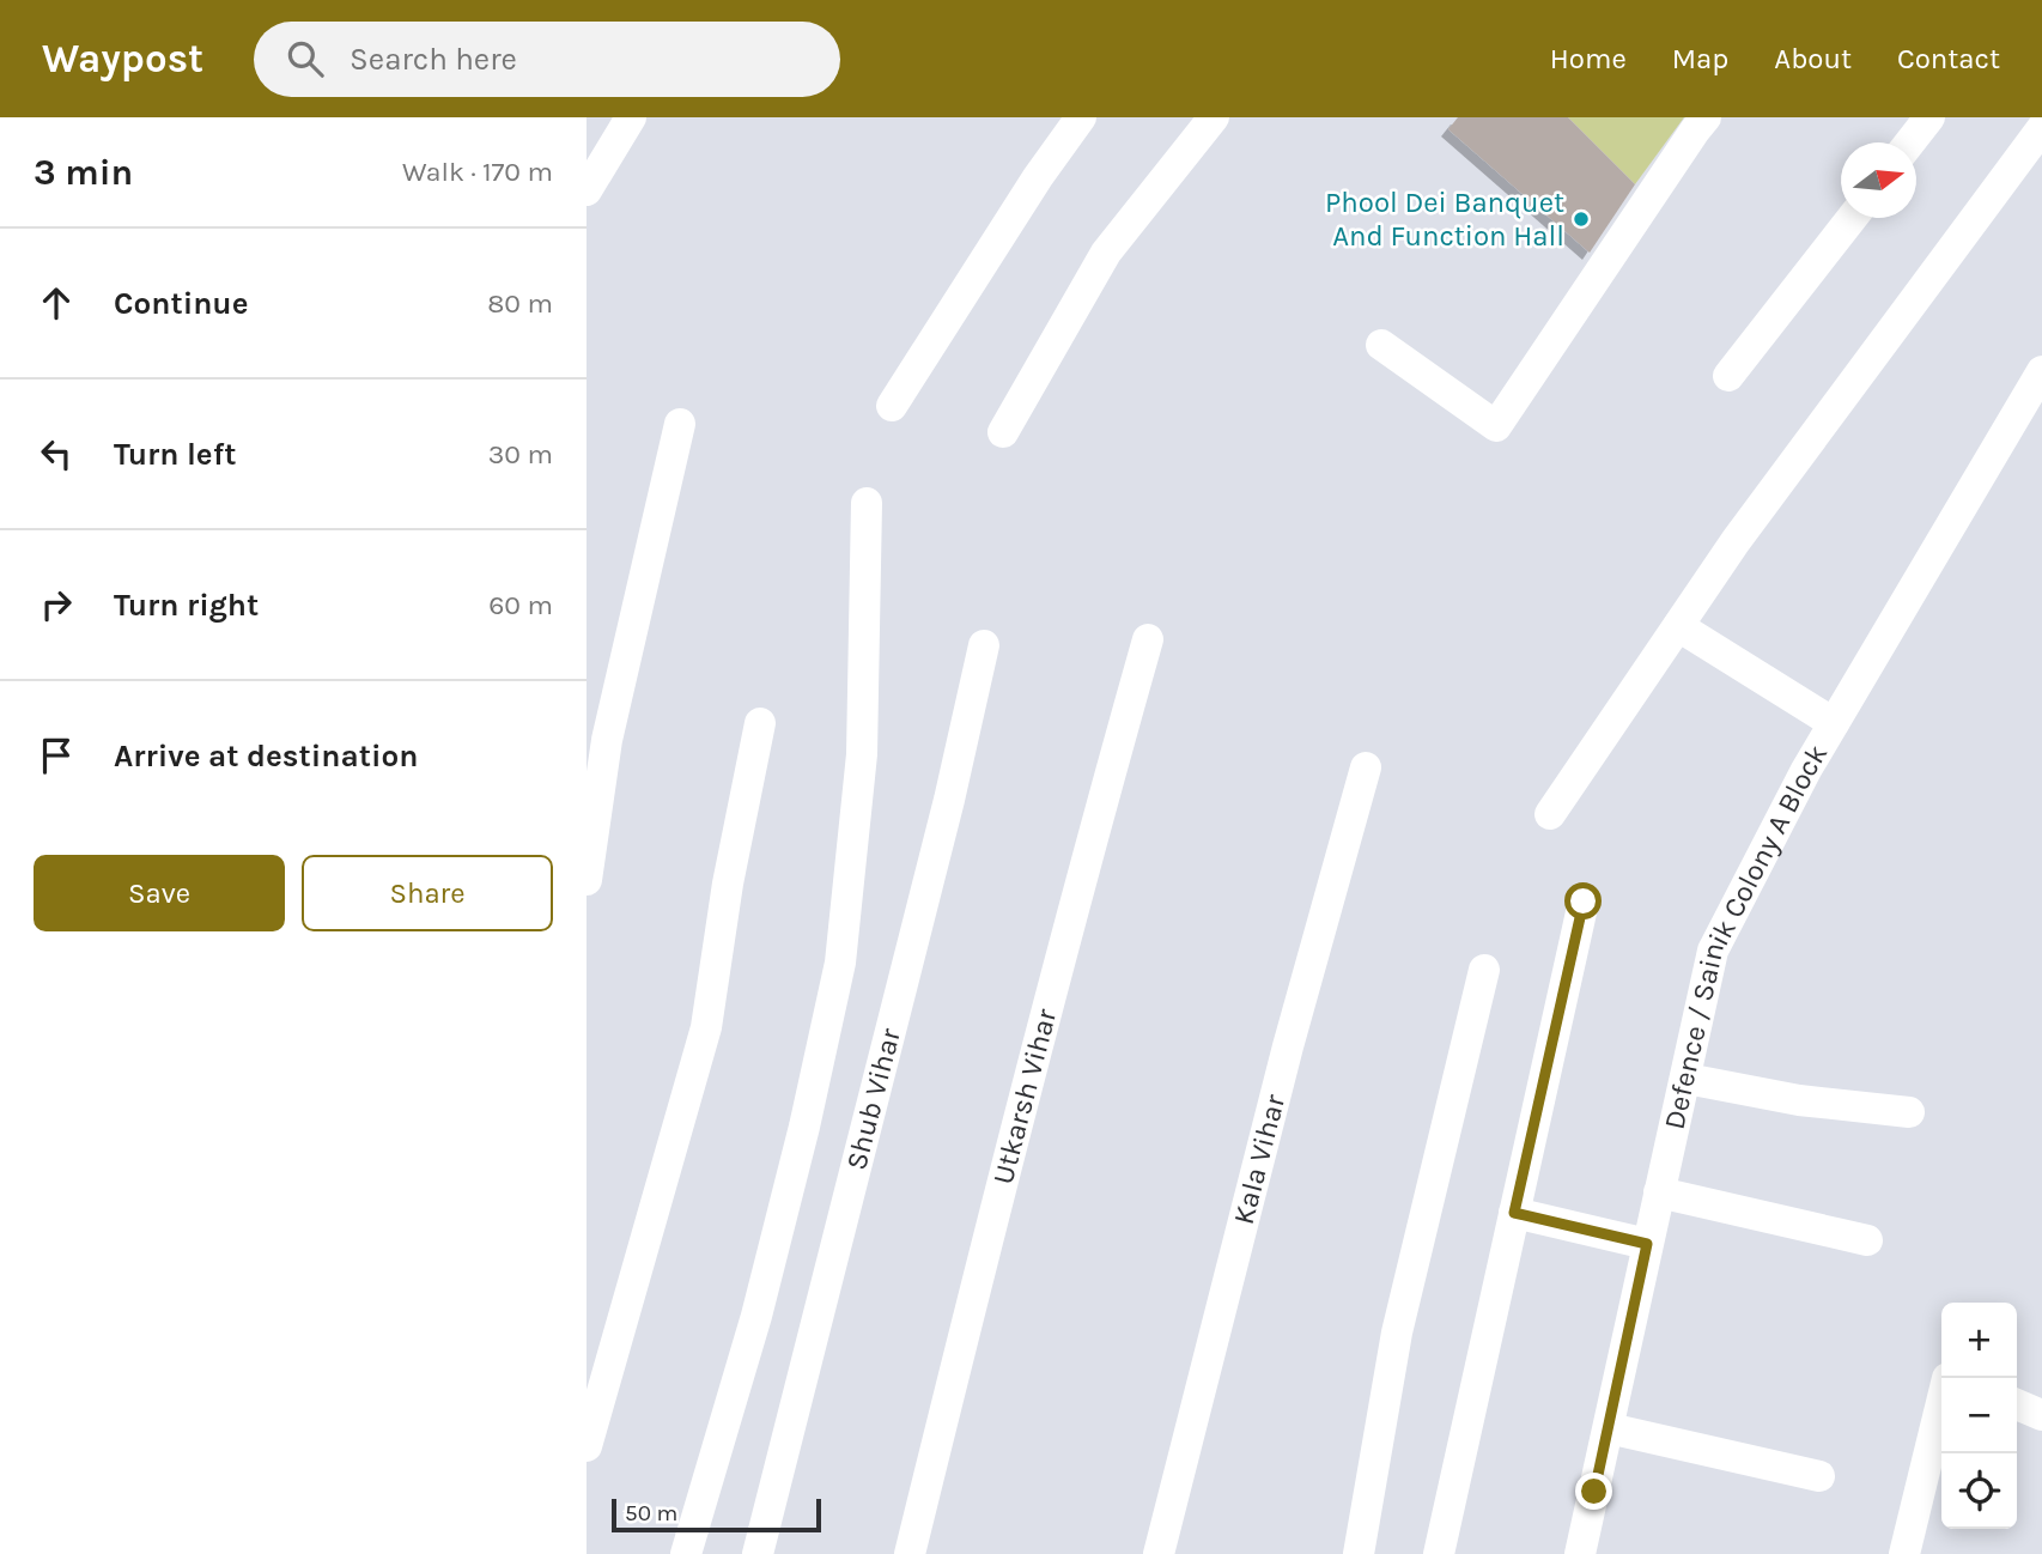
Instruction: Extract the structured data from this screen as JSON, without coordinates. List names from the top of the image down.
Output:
{
  "streets": {
    "street": [
      "Defence / Sainik Colony A Block",
      "Utkarsh Vihar",
      "Shub Vihar",
      "Kala Vihar"
    ]
  },
  "places": ["Phool Dei Banquet And Function Hall"],
  "scale_bar": "50 m",
  "north": "right",
  "page": {
    "header": "Waypost",
    "search": "Search here",
    "nav": [
      "Home",
      "Map",
      "About",
      "Contact"
    ],
    "heading": ["3 min", "Walk · 170 m"],
    "list": [
      ["Continue", "80 m"],
      ["Turn left", "30 m"],
      ["Turn right", "60 m"],
      "Arrive at destination"
    ],
    "buttons": ["Save", "Share"],
    "map_buttons": ["+", "−"],
    "scale": "50 m"
  }
}
